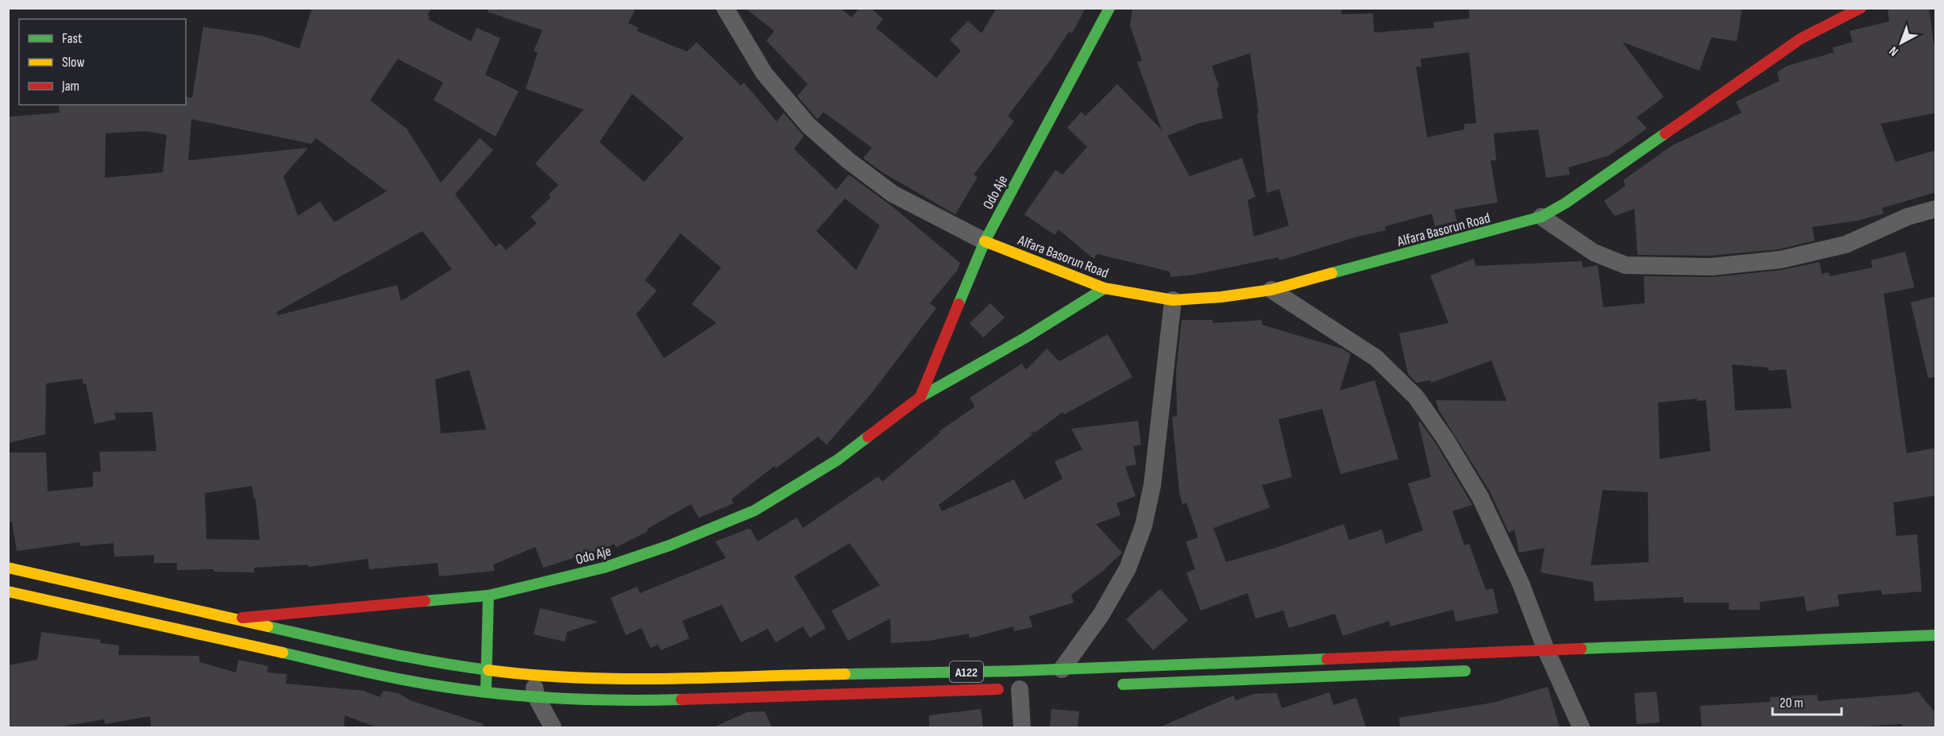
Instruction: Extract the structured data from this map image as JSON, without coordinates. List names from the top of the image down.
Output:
{
  "streets": {
    "main road": ["Odo Aje", "Alfara Basorun Road", "A122"]
  },
  "crossings": [
    ["Odo Aje", "Alfara Basorun Road"],
    ["Odo Aje", "A122"]
  ],
  "legend": ["Fast", "Slow", "Jam"],
  "scale_bar": "20 m",
  "north": "bottom left"
}
